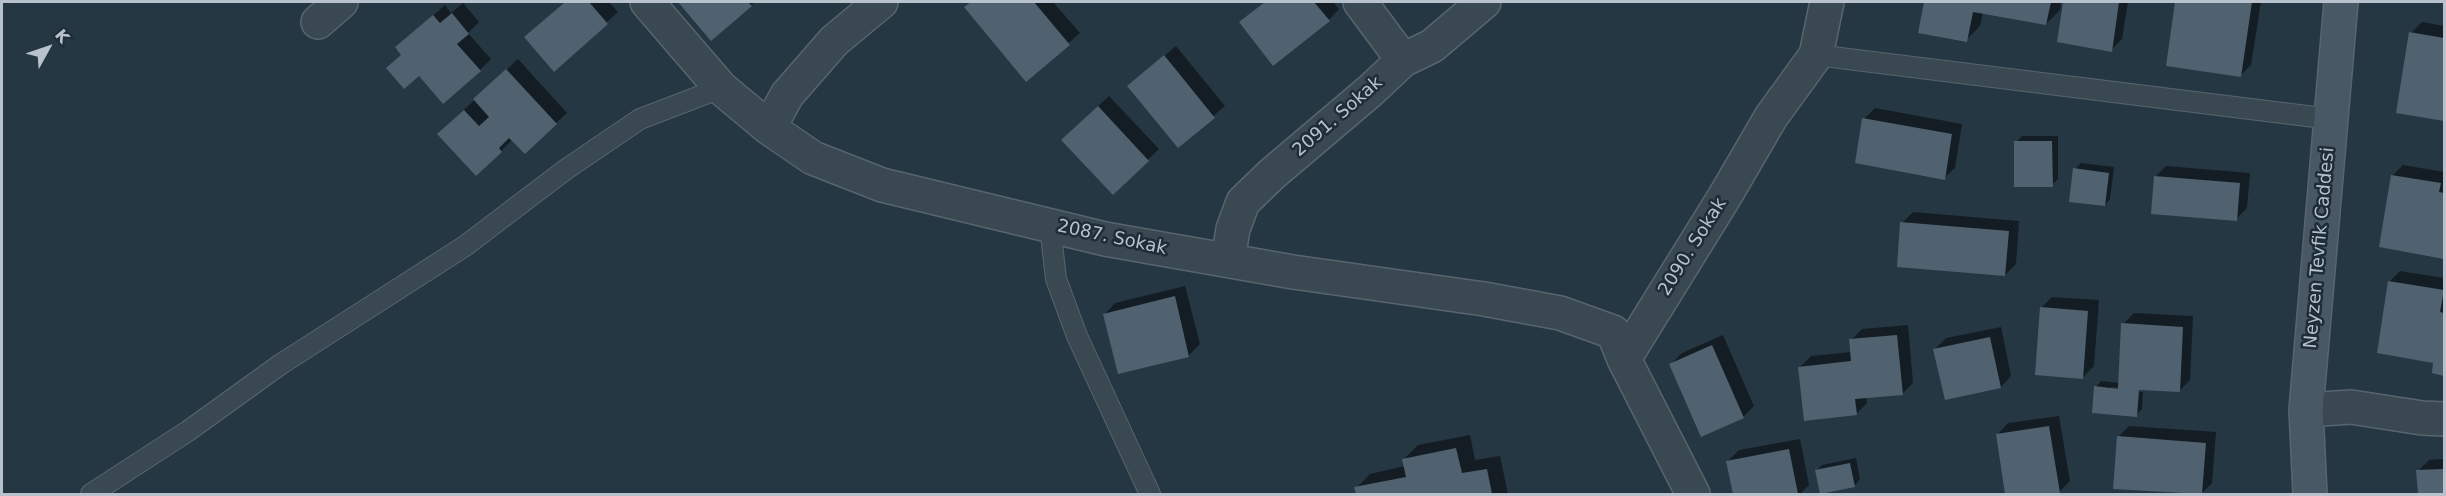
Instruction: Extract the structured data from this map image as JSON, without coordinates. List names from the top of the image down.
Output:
{
  "streets": {
    "street": [
      "2091. Sokak",
      "2087. Sokak",
      "2090. Sokak",
      "Neyzen Tevfik Caddesi"
    ]
  },
  "crossings": [
    ["2091. Sokak", "2087. Sokak"],
    ["2087. Sokak", "2090. Sokak"]
  ],
  "north": "top right"
}
